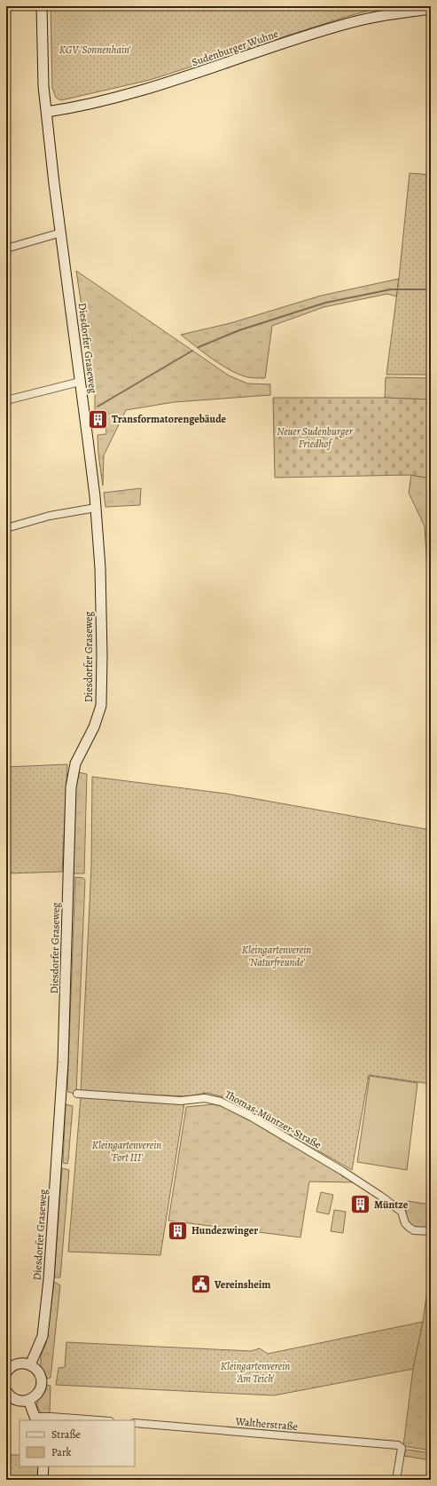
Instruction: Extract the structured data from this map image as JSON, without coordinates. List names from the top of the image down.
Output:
{
  "streets": {
    "main road": ["Sudenburger Wuhne", "Diesdorfer Graseweg"],
    "street": ["Thomas-Müntzer-Straße", "Waltherstraße"]
  },
  "crossings": [
    ["Sudenburger Wuhne", "Diesdorfer Graseweg"]
  ],
  "parks": [
    "KGV 'Sonnenhain'",
    "Neuer Sudenburger Friedhof",
    "Kleingartenverein 'Naturfreunde'",
    "Kleingartenverein 'Fort III'",
    "Kleingartenverein 'Am Teich'"
  ],
  "places": {
    "building": ["Transformatorengebäude", "Müntze", "Hundezwinger"],
    "public building": ["Vereinsheim"]
  },
  "legend": ["Straße", "Park"]
}
